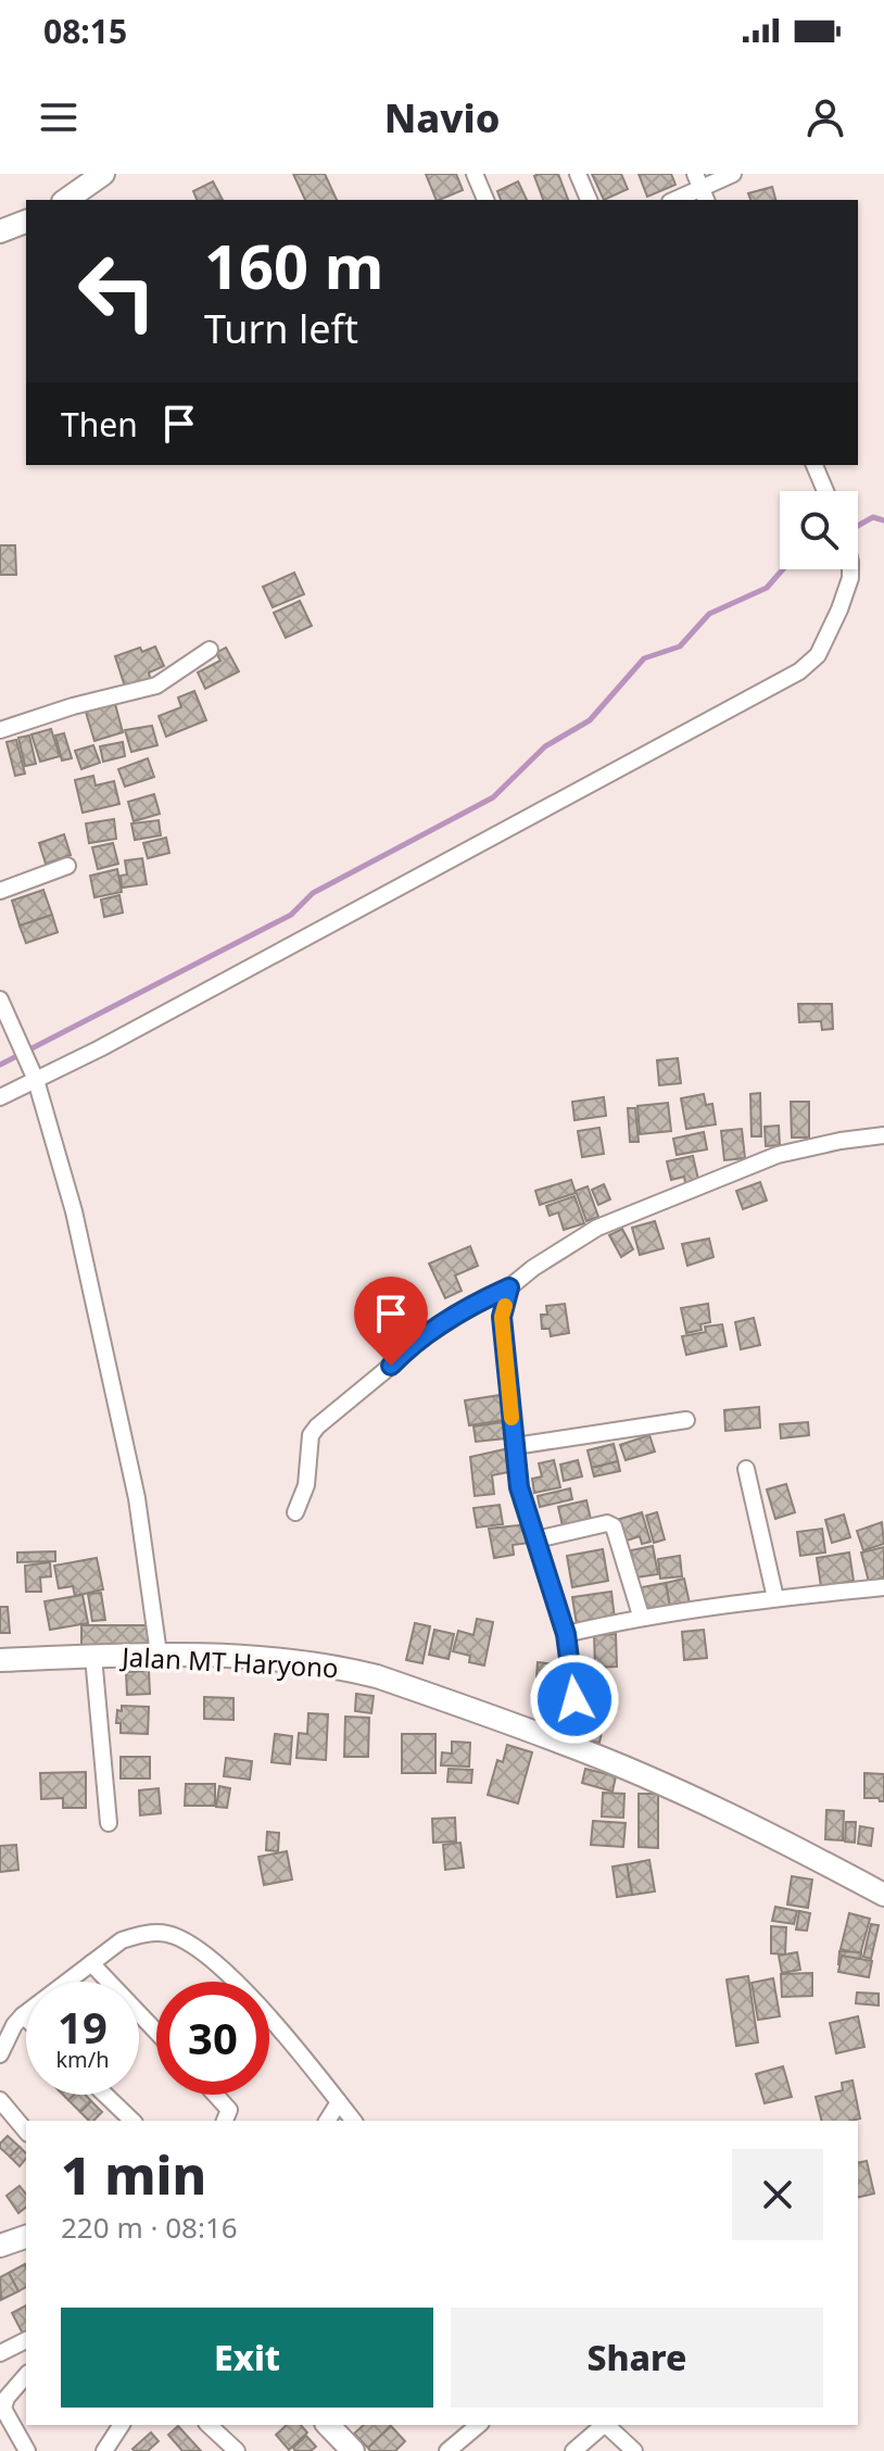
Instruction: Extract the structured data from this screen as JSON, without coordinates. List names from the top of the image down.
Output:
{
  "streets": {
    "main road": ["Jalan MT Haryono"]
  },
  "page": {
    "status": "08:15",
    "header": "Navio",
    "turn": ["160 m", "Turn left"],
    "then": "Then",
    "speed": "19 km/h",
    "limit": "30",
    "heading": ["1 min", "220 m · 08:16"],
    "buttons": ["Exit", "Share"]
  }
}
